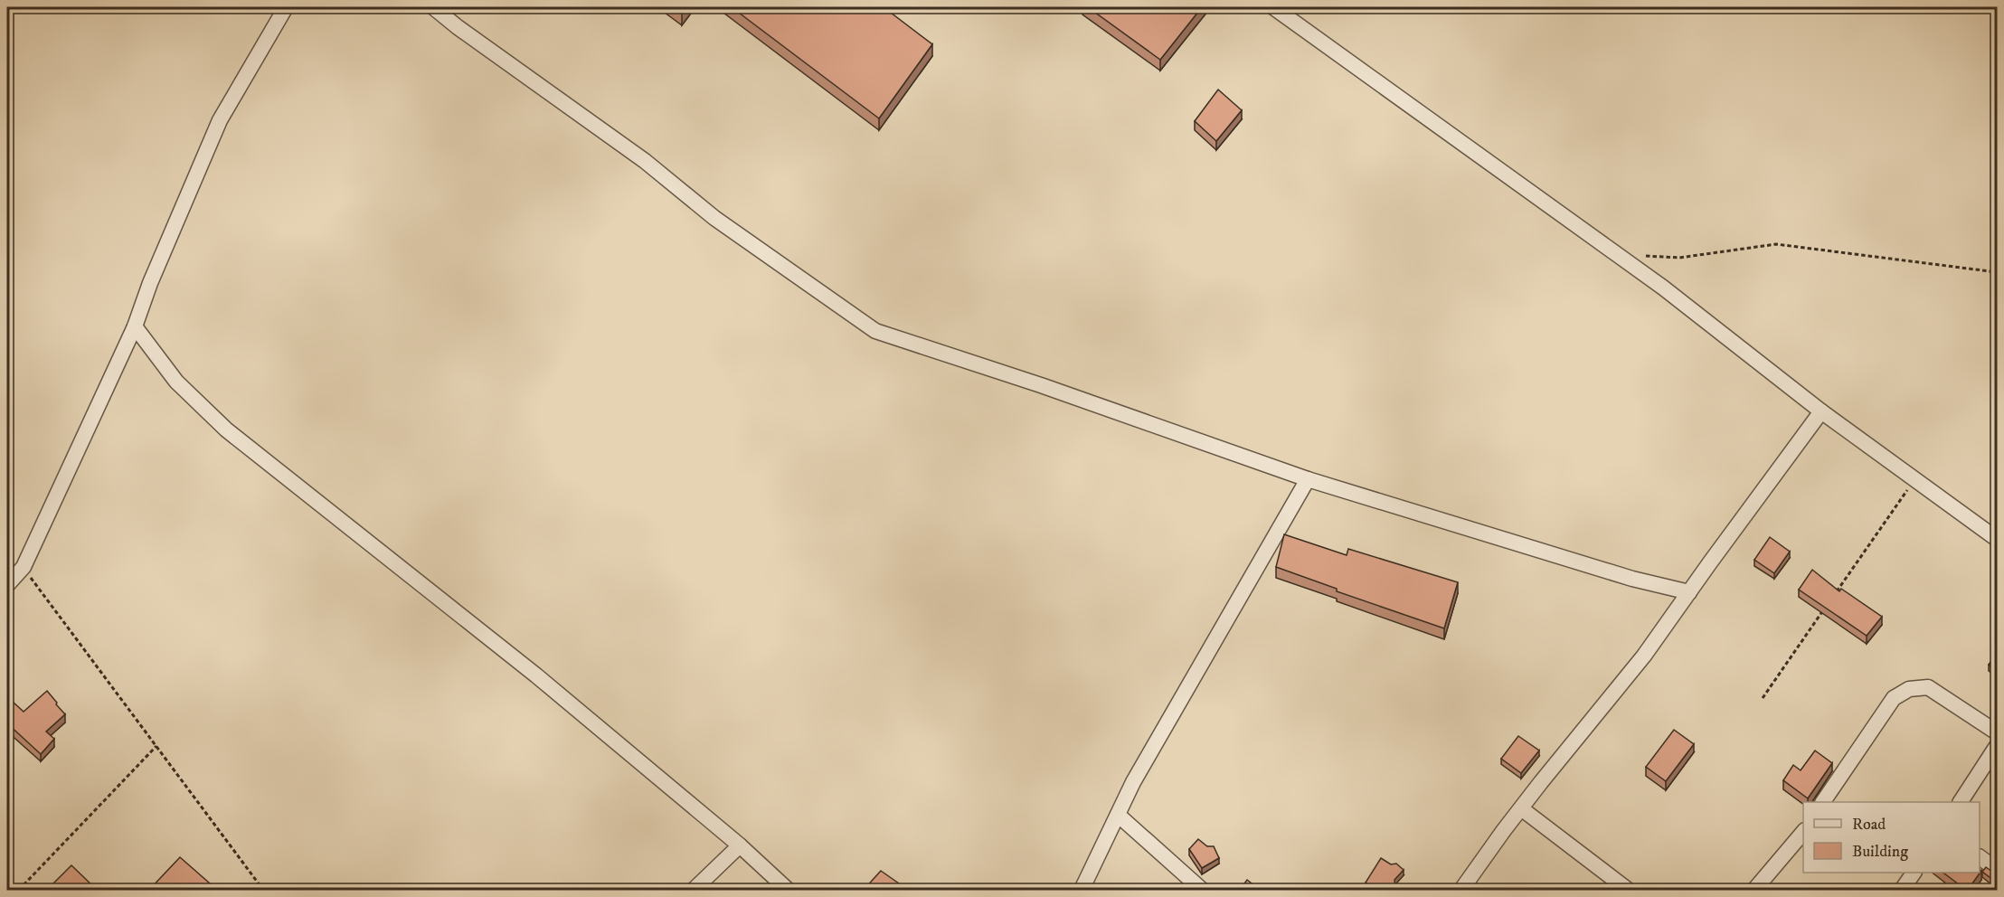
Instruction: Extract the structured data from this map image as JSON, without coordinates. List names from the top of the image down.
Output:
{
  "legend": ["Road", "Building"]
}
